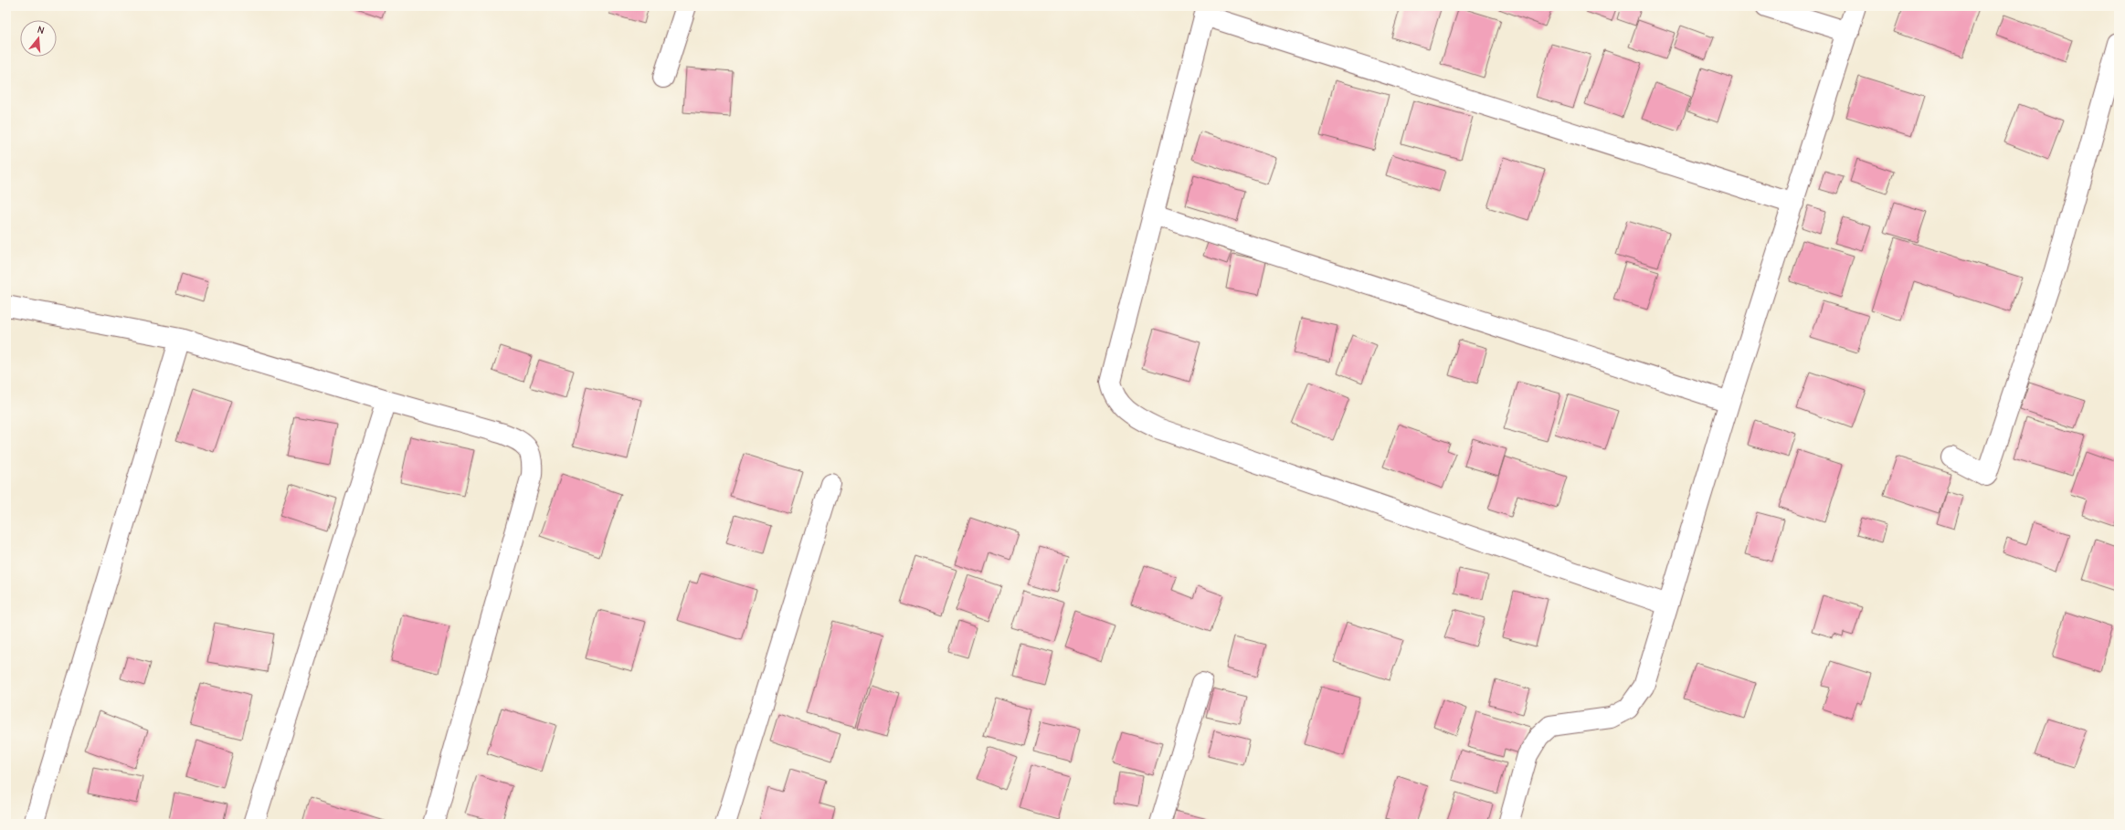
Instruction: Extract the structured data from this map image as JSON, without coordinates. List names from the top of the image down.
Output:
{
  "north": "top"
}
